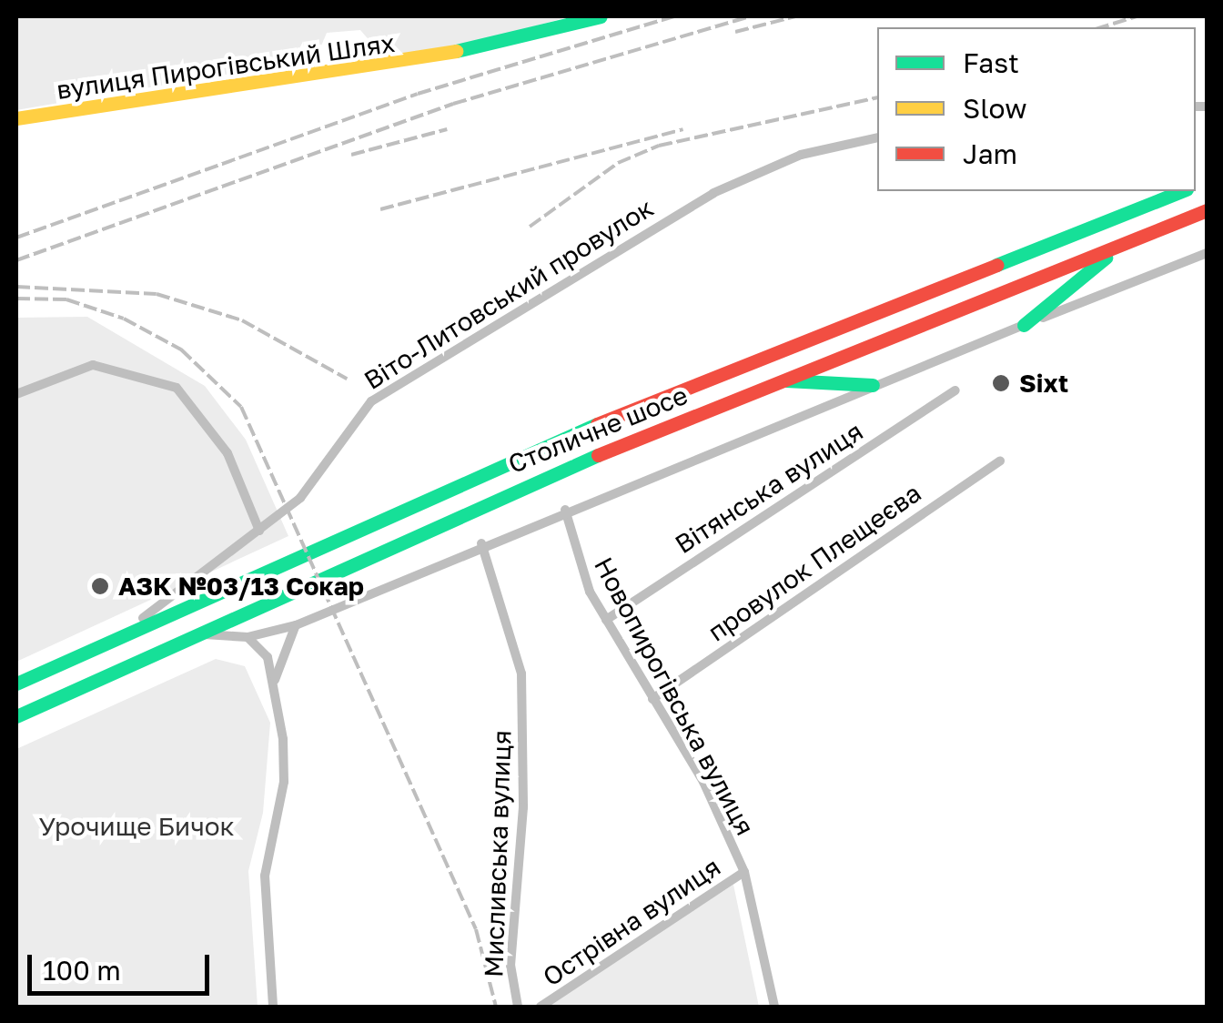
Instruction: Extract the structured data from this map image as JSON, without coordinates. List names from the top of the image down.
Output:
{
  "streets": {
    "main road": ["вулиця Пирогівський Шлях", "Столичне шосе"],
    "street": [
      "Віто-Литовський провулок",
      "Вітянська вулиця",
      "провулок Плещеєва",
      "Новопирогівська вулиця",
      "Мисливська вулиця",
      "Острівна вулиця"
    ]
  },
  "crossings": [
    ["Віто-Литовський провулок", "Столичне шосе"],
    ["Вітянська вулиця", "Новопирогівська вулиця"],
    ["провулок Плещеєва", "Новопирогівська вулиця"],
    ["Новопирогівська вулиця", "Острівна вулиця"]
  ],
  "parks": ["Урочище Бичок"],
  "places": ["Sixt", "АЗК №03/13 Сокар"],
  "legend": ["Fast", "Slow", "Jam"],
  "scale_bar": "100 m"
}
